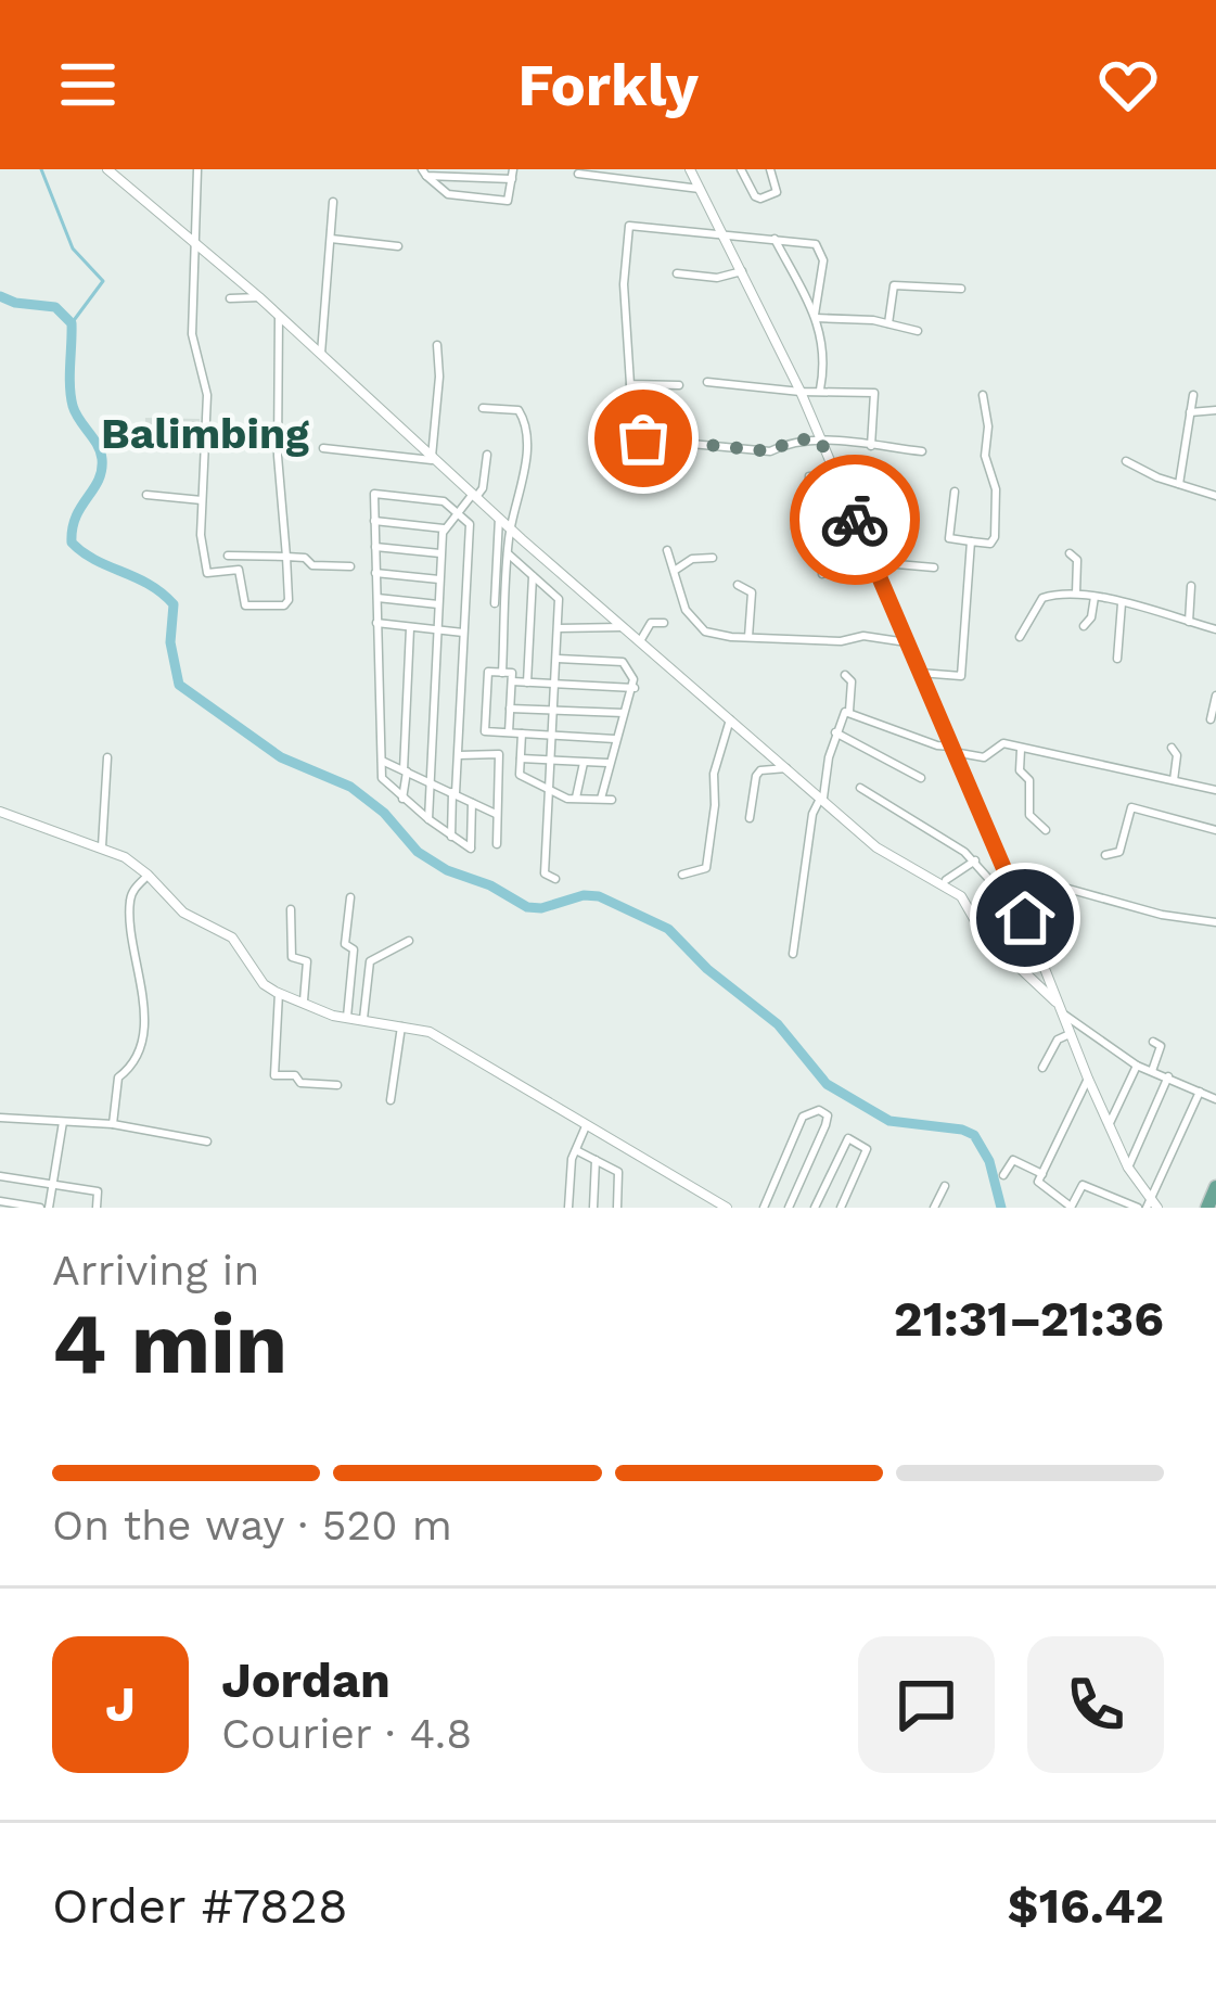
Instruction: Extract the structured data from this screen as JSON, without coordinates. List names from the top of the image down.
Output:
{
  "districts": ["Balimbing"],
  "page": {
    "header": "Forkly",
    "heading": ["4 min", "Arriving in", "21:31–21:36"],
    "panel": [
      "Jordan",
      "Courier · 4.8",
      "Order #7828",
      "$16.42"
    ],
    "bar": "On the way · 520 m",
    "round": "J"
  }
}
